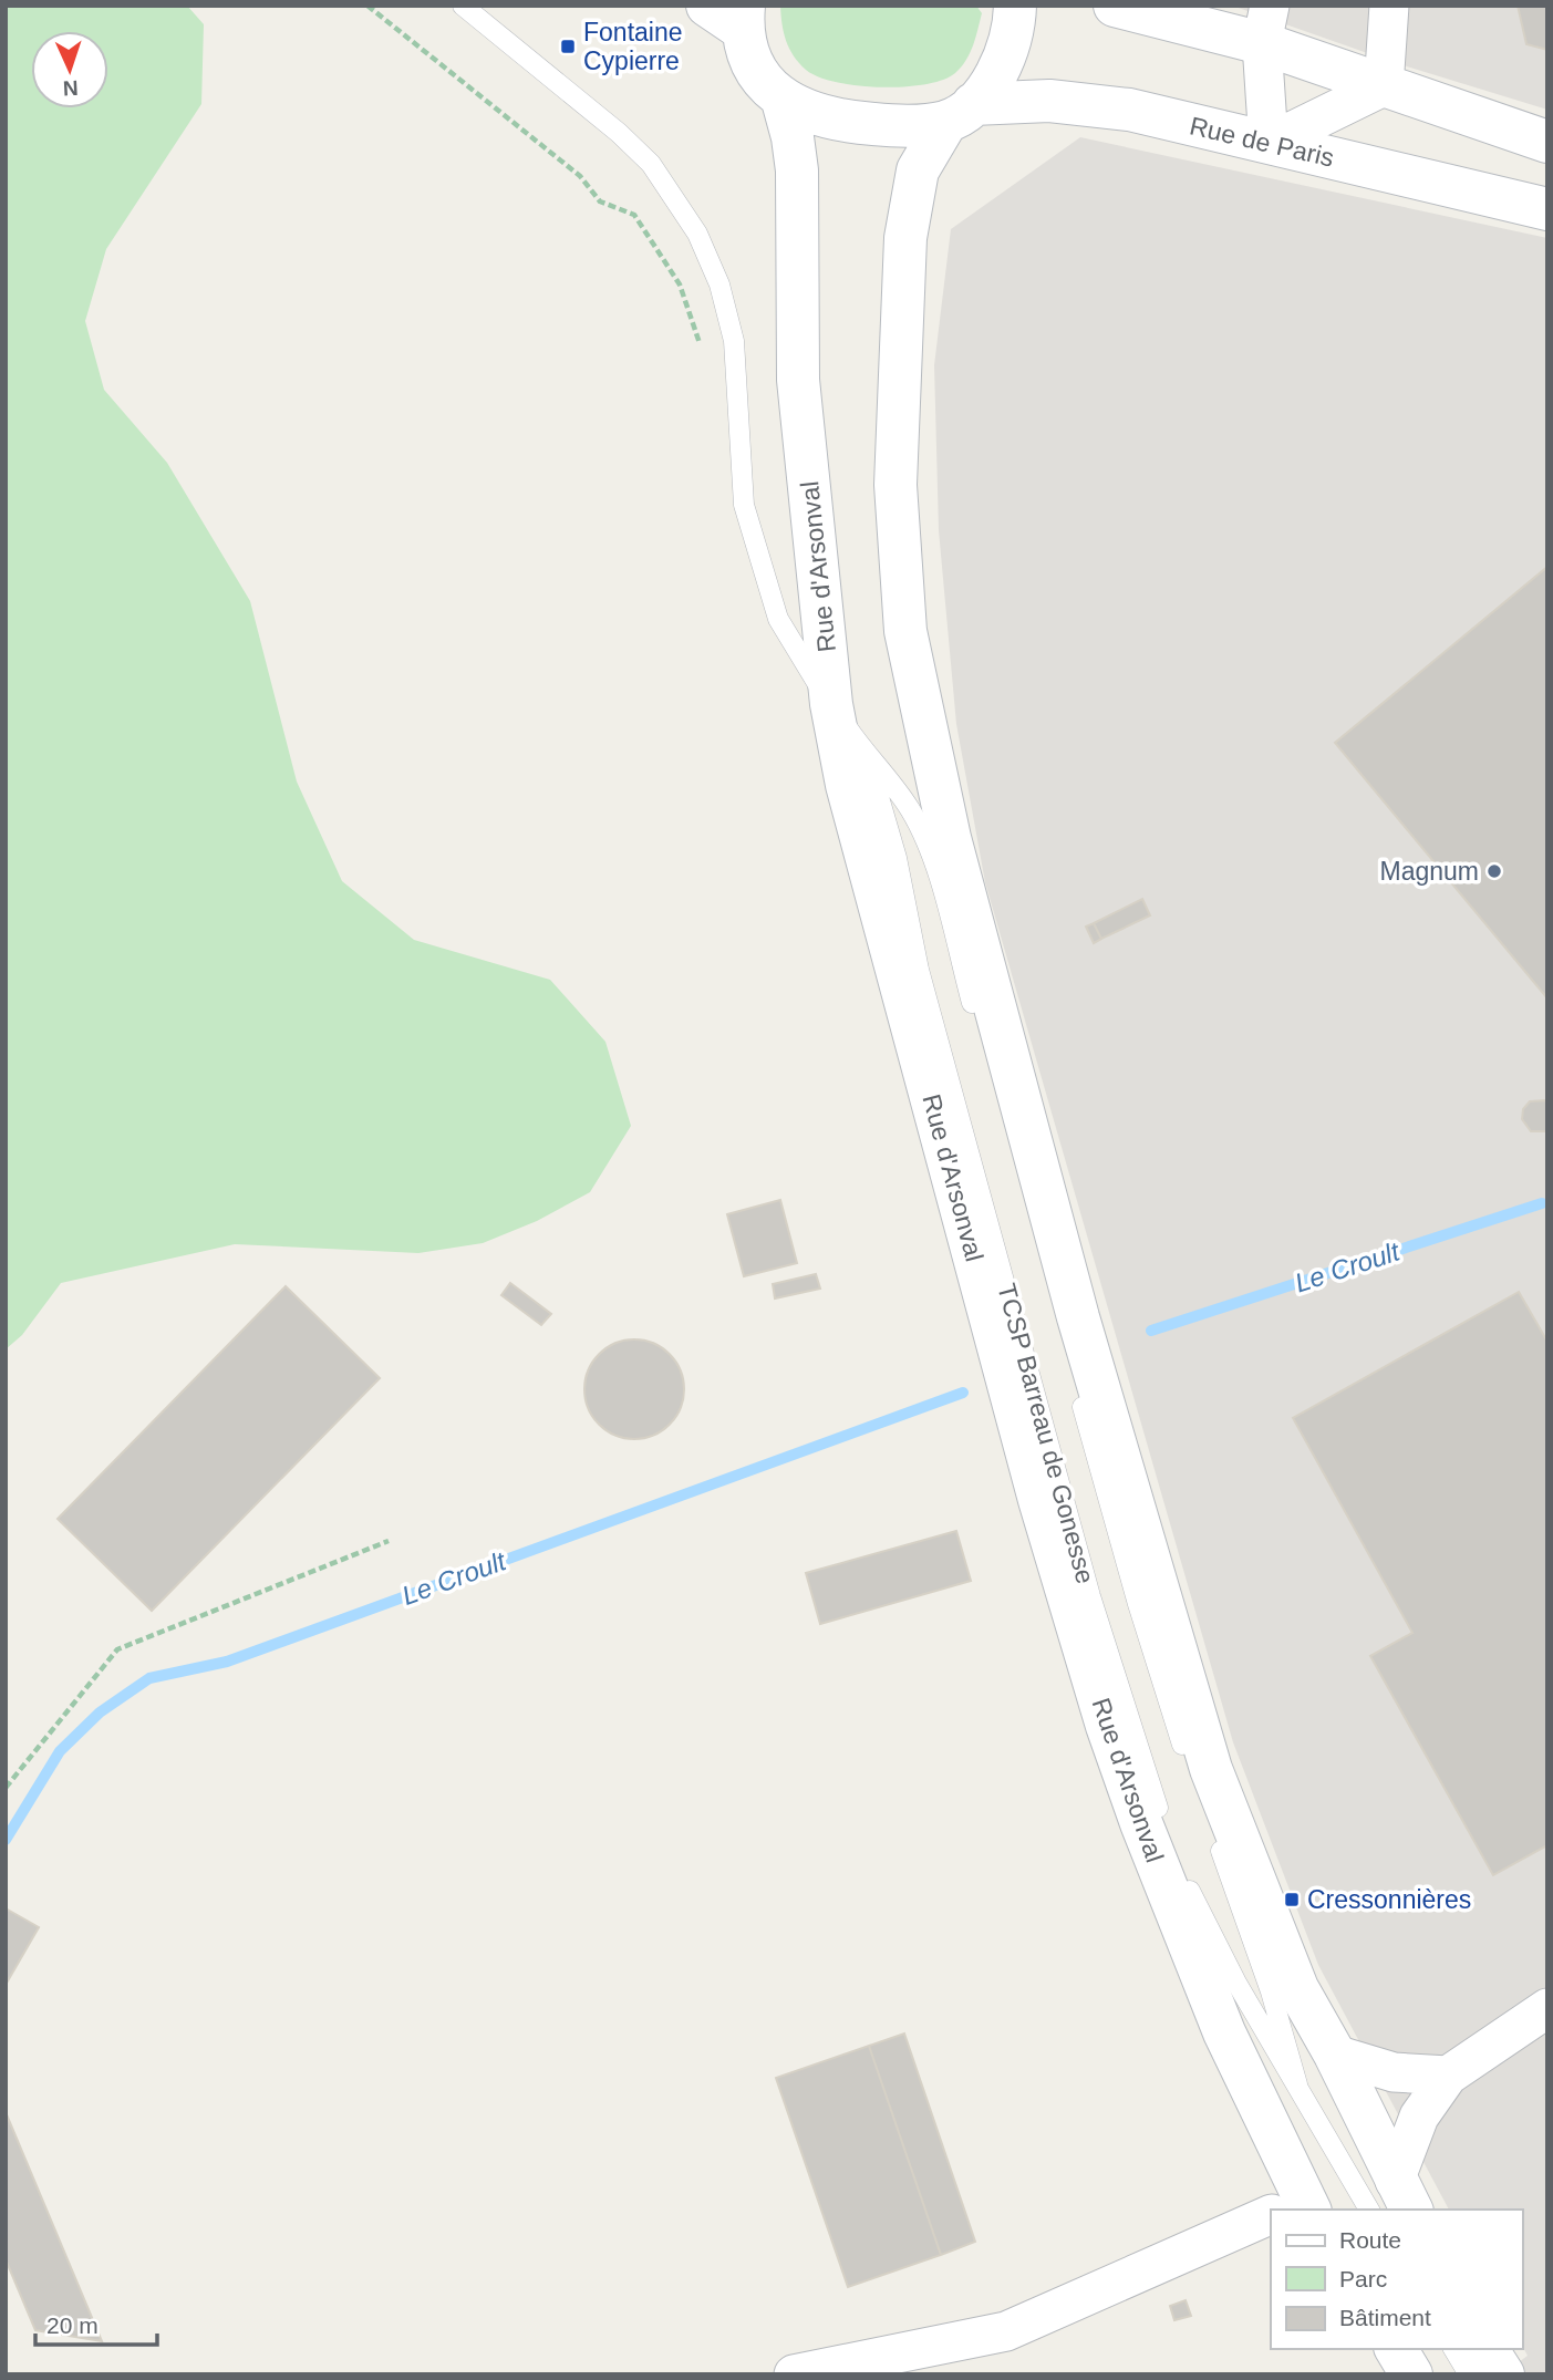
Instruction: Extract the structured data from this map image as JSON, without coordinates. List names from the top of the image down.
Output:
{
  "streets": {
    "main road": ["Rue de Paris", "Rue d'Arsonval"],
    "lane": ["TCSP Barreau de Gonesse"]
  },
  "crossings": [
    ["Rue de Paris", "Rue d'Arsonval"],
    ["Rue d'Arsonval", "TCSP Barreau de Gonesse"]
  ],
  "water": ["Le Croult"],
  "places": {
    "transit": ["Fontaine Cypierre", "Cressonnières"],
    "other": ["Magnum"]
  },
  "legend": ["Route", "Parc", "Bâtiment"],
  "scale_bar": "20 m",
  "north": "bottom"
}
